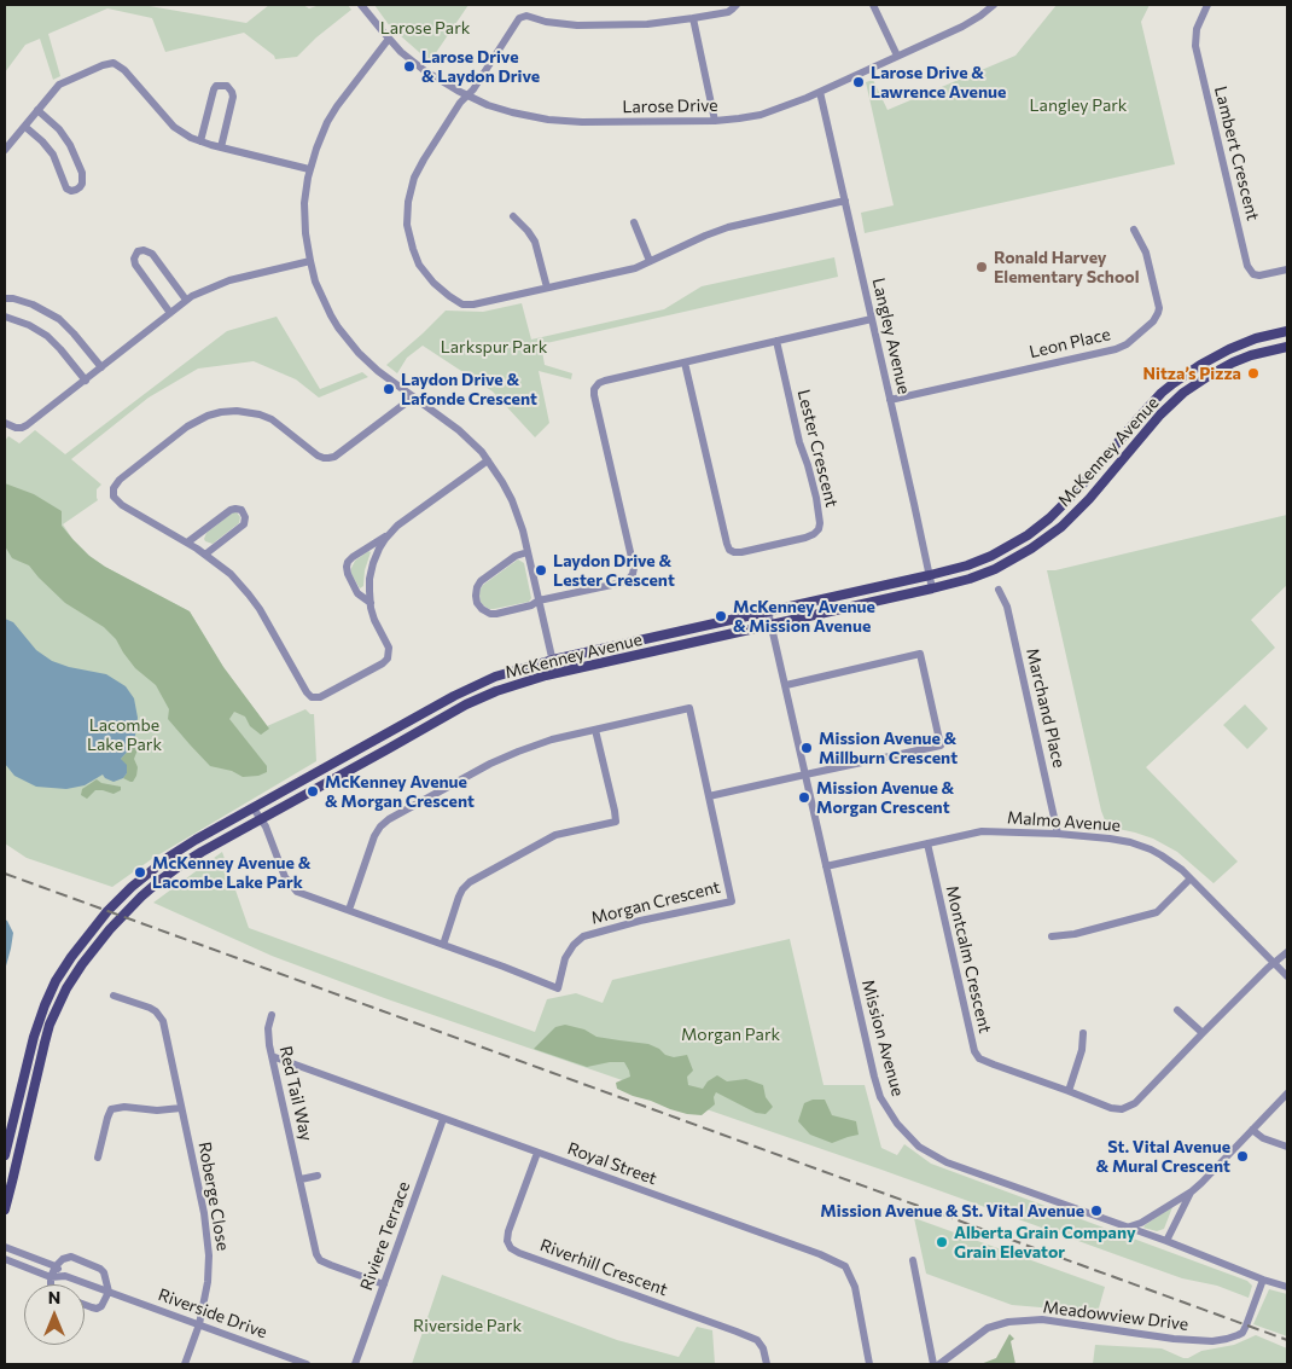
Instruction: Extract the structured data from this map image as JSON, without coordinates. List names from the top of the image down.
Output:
{
  "streets": {
    "main road": ["McKenney Avenue"],
    "street": [
      "Larose Drive",
      "Lambert Crescent",
      "Langley Avenue",
      "Leon Place",
      "Lester Crescent",
      "Marchand Place",
      "Malmo Avenue",
      "Morgan Crescent",
      "Montcalm Crescent",
      "Mission Avenue",
      "Red Tail Way",
      "Royal Street",
      "Roberge Close",
      "Riviere Terrace",
      "Riverhill Crescent",
      "Riverside Drive",
      "Meadowview Drive"
    ]
  },
  "crossings": [
    ["Larose Drive", "Langley Avenue"],
    ["Langley Avenue", "Leon Place"],
    ["Langley Avenue", "McKenney Avenue"],
    ["McKenney Avenue", "Morgan Crescent"],
    ["McKenney Avenue", "Mission Avenue"],
    ["Marchand Place", "Malmo Avenue"],
    ["Malmo Avenue", "Montcalm Crescent"],
    ["Malmo Avenue", "Mission Avenue"],
    ["Mission Avenue", "Meadowview Drive"],
    ["Red Tail Way", "Royal Street"],
    ["Red Tail Way", "Riviere Terrace"],
    ["Royal Street", "Riviere Terrace"],
    ["Royal Street", "Riverhill Crescent"],
    ["Roberge Close", "Riverside Drive"]
  ],
  "parks": [
    "Larose Park",
    "Langley Park",
    "Larkspur Park",
    "Lacombe Lake Park",
    "Morgan Park",
    "Riverside Park"
  ],
  "places": [
    "Larose Drive & Laydon Drive",
    "Larose Drive & Lawrence Avenue",
    "Ronald Harvey Elementary School",
    "Nitza’s Pizza",
    "Laydon Drive & Lafonde Crescent",
    "Laydon Drive & Lester Crescent",
    "McKenney Avenue & Mission Avenue",
    "Mission Avenue & Millburn Crescent",
    "McKenney Avenue & Morgan Crescent",
    "Mission Avenue & Morgan Crescent",
    "McKenney Avenue & Lacombe Lake Park",
    "St. Vital Avenue & Mural Crescent",
    "Mission Avenue & St. Vital Avenue",
    "Alberta Grain Company Grain Elevator"
  ],
  "north": "top"
}
